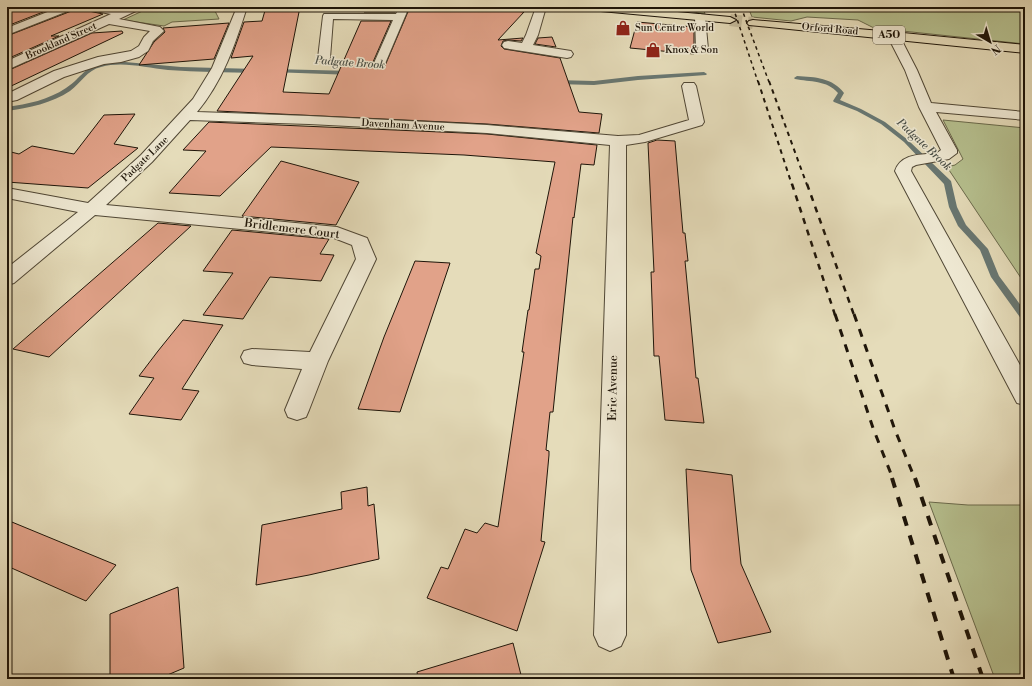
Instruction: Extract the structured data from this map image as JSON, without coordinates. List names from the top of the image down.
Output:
{
  "streets": {
    "main road": ["Orford Road", "A50"],
    "street": [
      "Brookland Street",
      "Davenham Avenue",
      "Padgate Lane",
      "Bridlemere Court",
      "Eric Avenue"
    ]
  },
  "crossings": [
    ["Davenham Avenue", "Padgate Lane"],
    ["Davenham Avenue", "Eric Avenue"],
    ["Padgate Lane", "Bridlemere Court"]
  ],
  "water": ["Padgate Brook"],
  "places": {
    "shop": ["Sun Centre World", "Knox & Son"]
  },
  "north": "bottom right"
}
